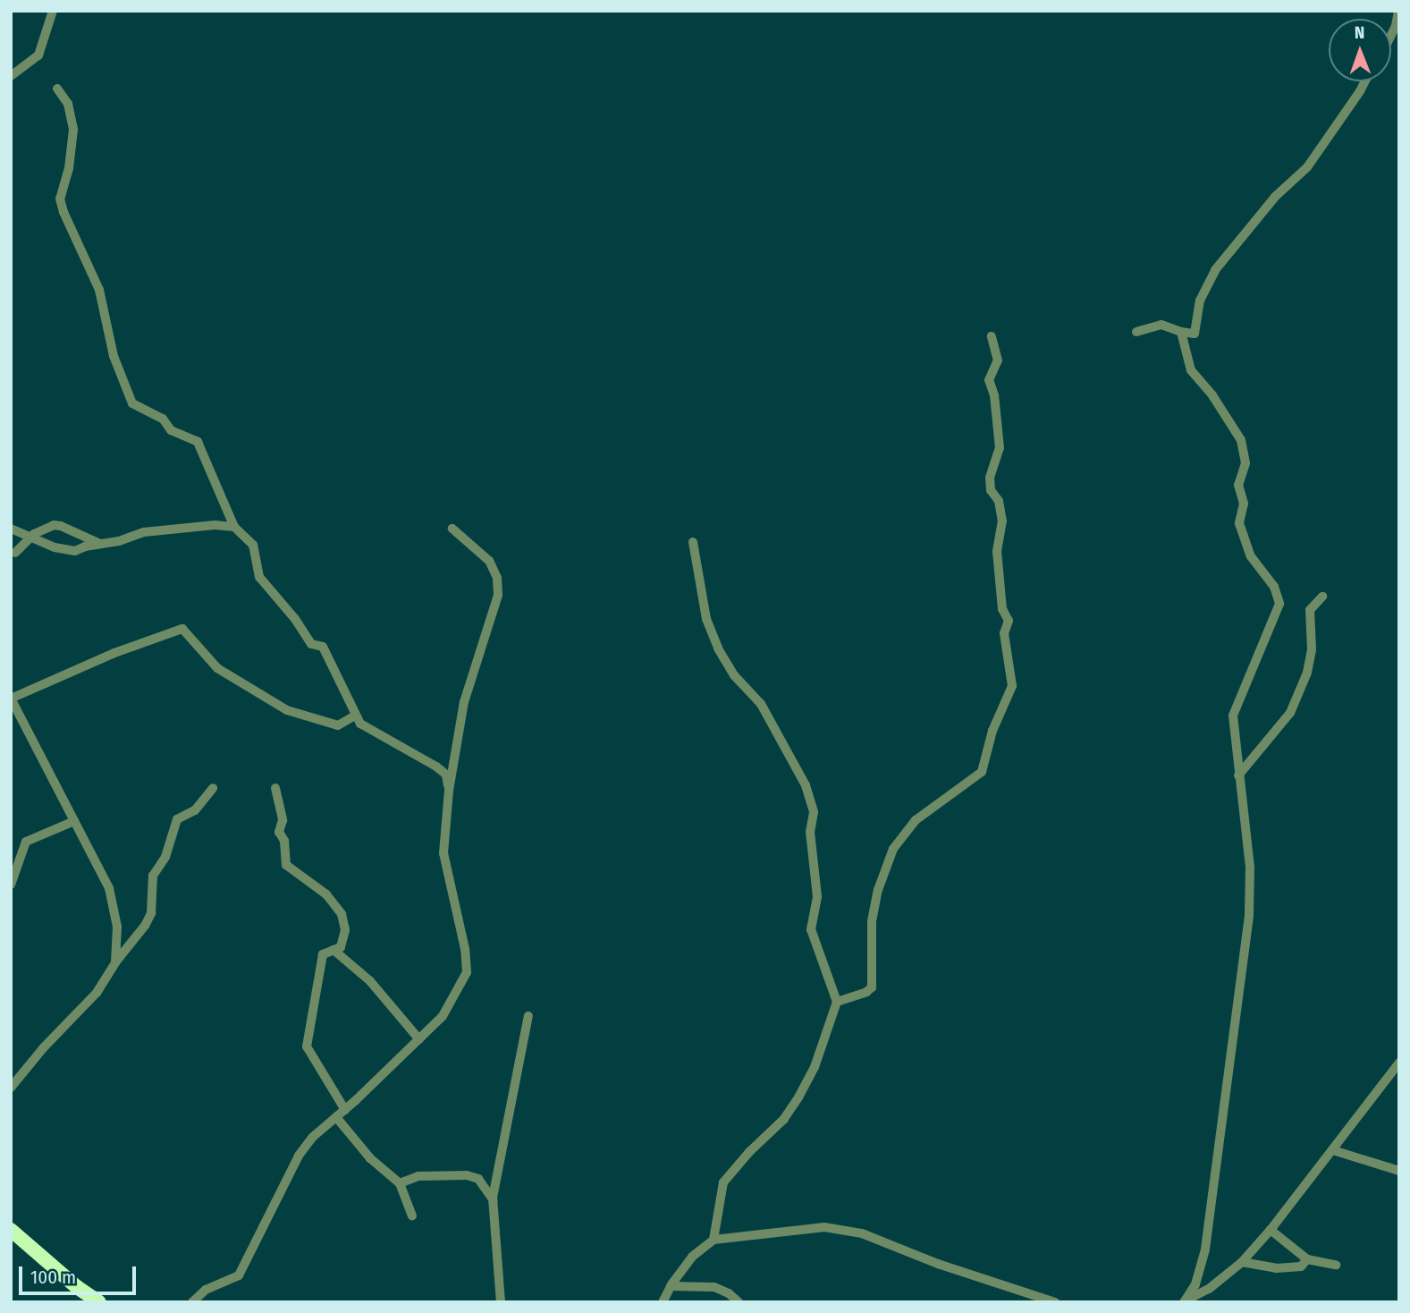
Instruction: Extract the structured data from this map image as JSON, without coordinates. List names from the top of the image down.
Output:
{
  "scale_bar": "100 m",
  "north": "top"
}
